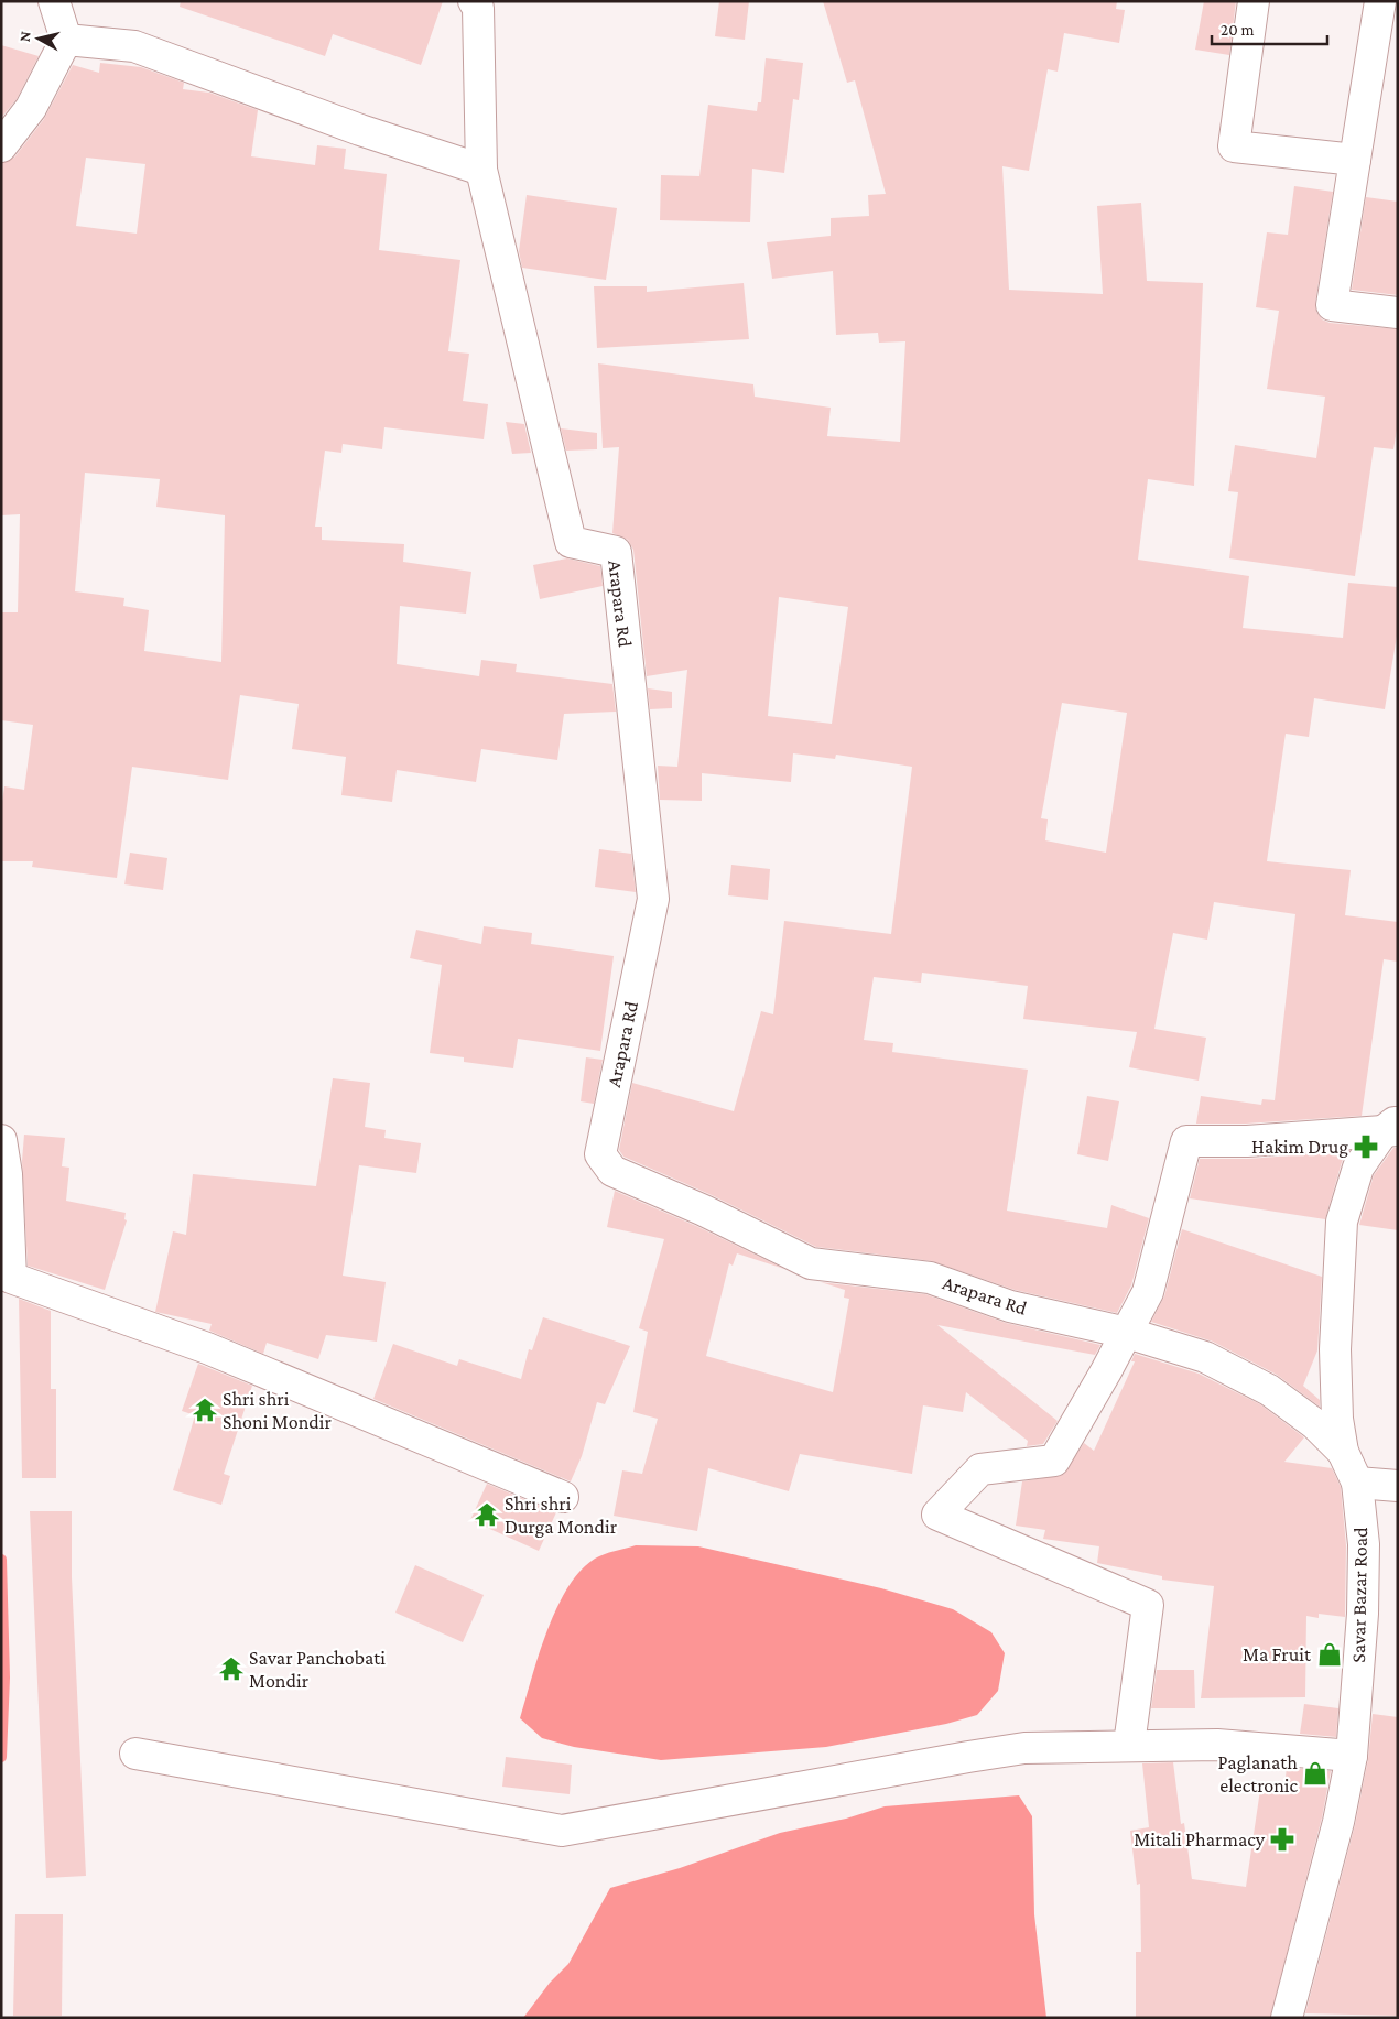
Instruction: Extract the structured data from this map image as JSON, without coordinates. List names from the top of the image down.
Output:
{
  "streets": {
    "street": ["Arapara Rd", "Savar Bazar Road"]
  },
  "crossings": [
    ["Arapara Rd", "Savar Bazar Road"]
  ],
  "places": {
    "pharmacy": ["Hakim Drug", "Mitali Pharmacy"],
    "temple": ["Shri shri Shoni Mondir", "Shri shri Durga Mondir", "Savar Panchobati Mondir"],
    "shop": ["Ma Fruit", "Paglanath electronic"]
  },
  "scale_bar": "20 m",
  "north": "left"
}
